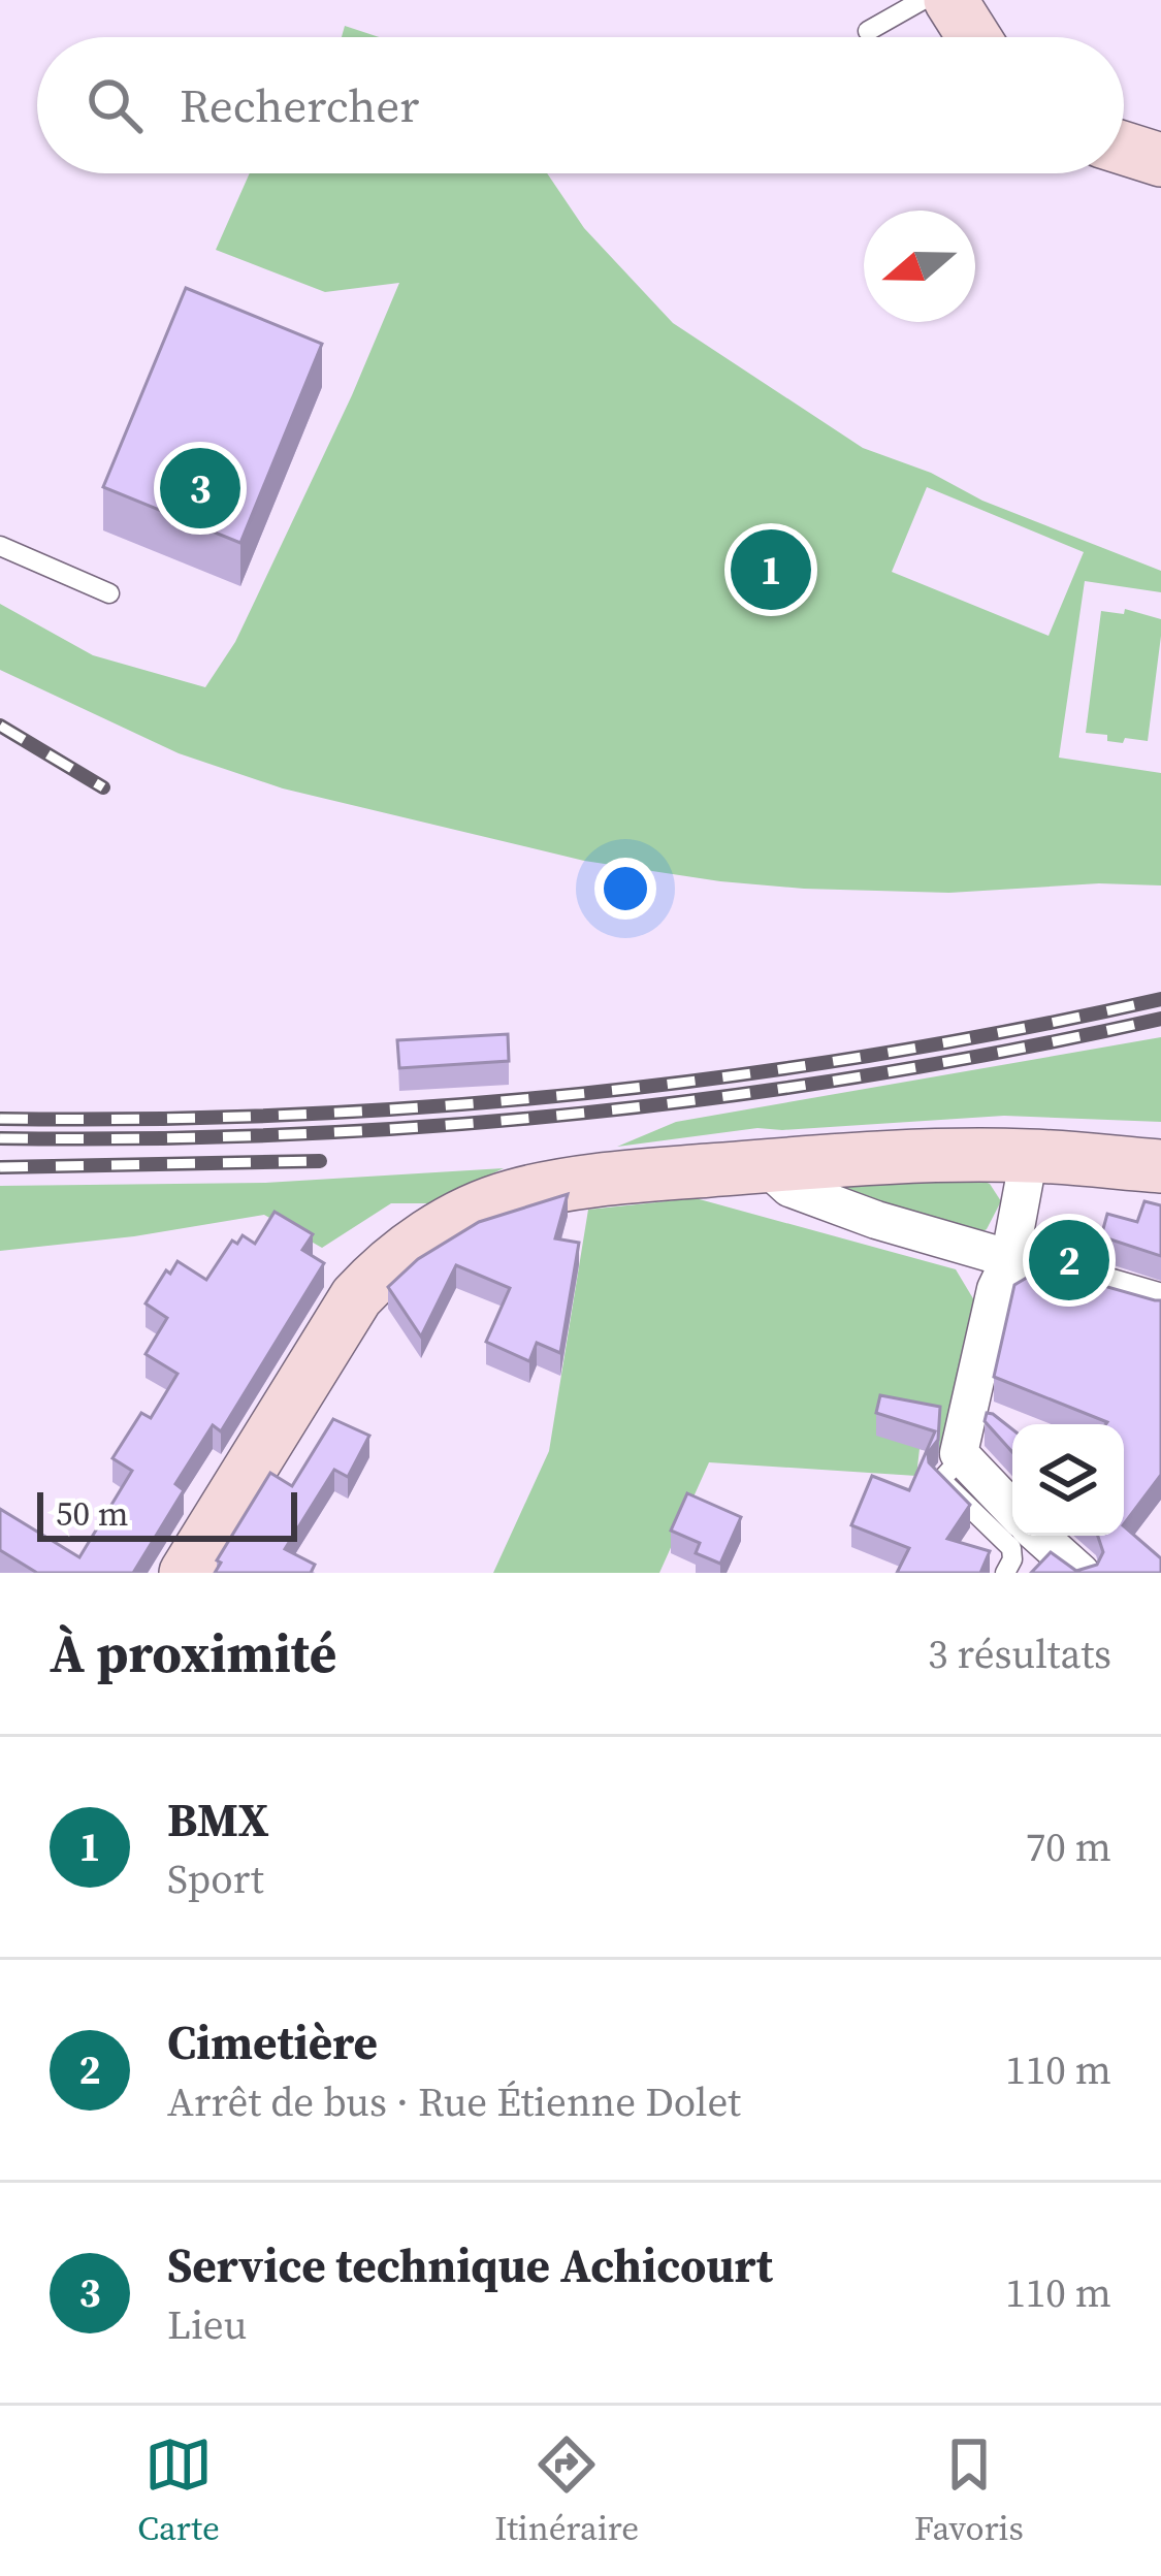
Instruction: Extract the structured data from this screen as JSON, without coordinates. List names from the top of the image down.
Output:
{
  "scale_bar": "50 m",
  "north": "left",
  "page": {
    "search": "Rechercher",
    "pins": ["3", "1", "2"],
    "scale": "50 m",
    "heading": ["À proximité", "3 résultats"],
    "list": [
      {
        "mark": "1",
        "name": "BMX",
        "note": "Sport",
        "value": "70 m"
      },
      {
        "mark": "2",
        "name": "Cimetière",
        "note": "Arrêt de bus · Rue Étienne Dolet",
        "value": "110 m"
      },
      {
        "mark": "3",
        "name": "Service technique Achicourt",
        "note": "Lieu",
        "value": "110 m"
      }
    ],
    "nav": ["Carte", "Itinéraire", "Favoris"]
  }
}
